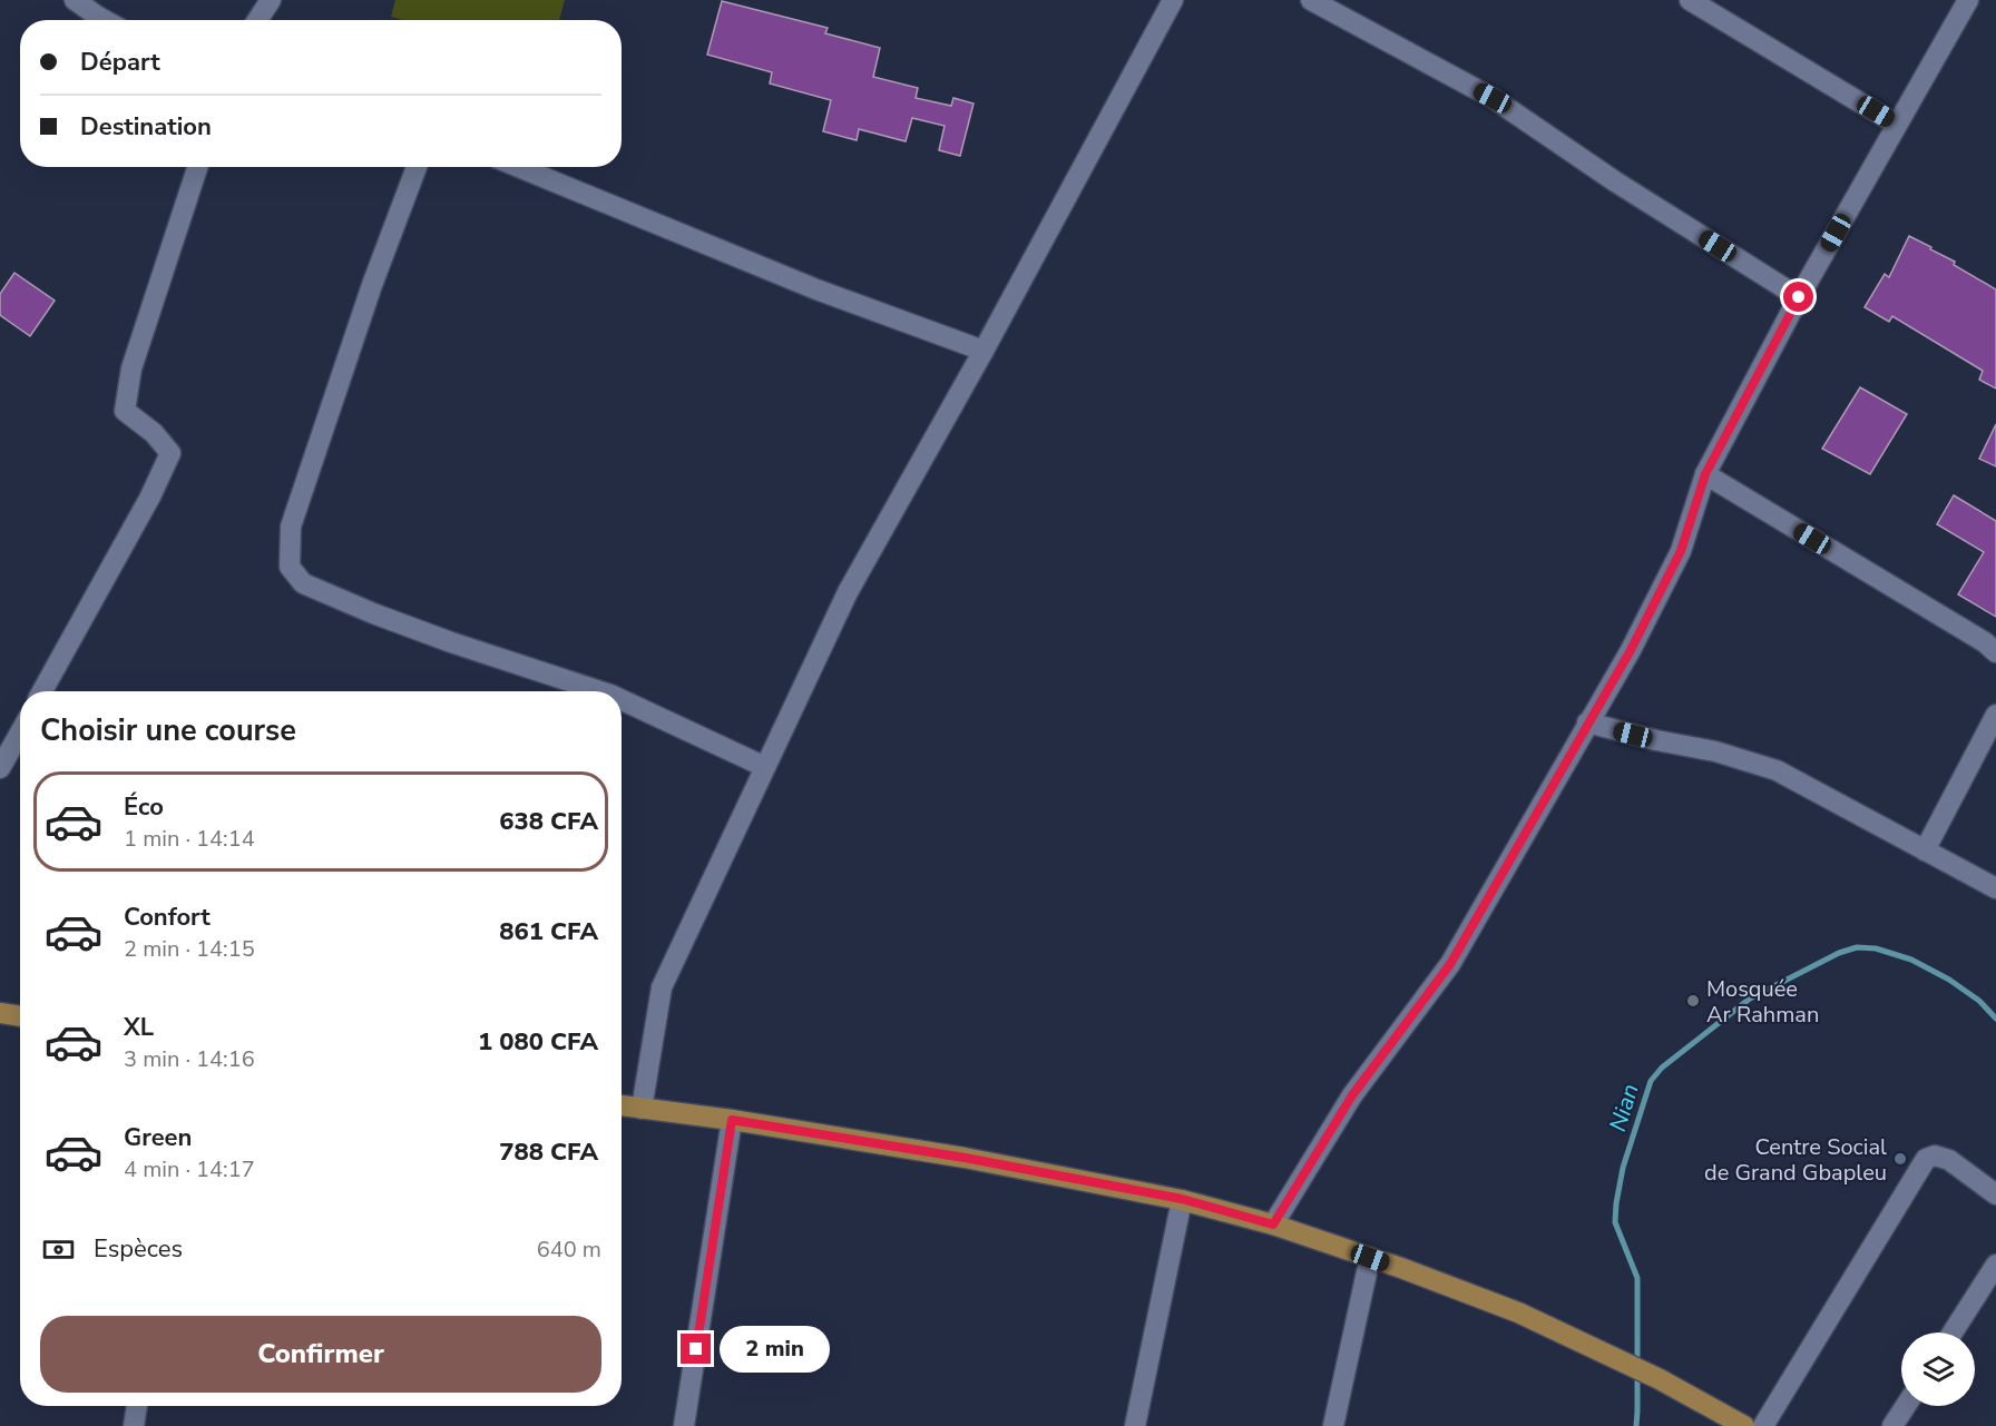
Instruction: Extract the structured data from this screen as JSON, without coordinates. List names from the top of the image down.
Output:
{
  "water": ["Nian"],
  "places": ["Mosquée Ar Rahman", "Centre Social de Grand Gbapleu"],
  "page": {
    "banner": ["Départ", "Destination"],
    "heading": "Choisir une course",
    "list": [
      {
        "name": "Éco",
        "note": "1 min · 14:14",
        "value": "638 CFA"
      },
      {
        "name": "Confort",
        "note": "2 min · 14:15",
        "value": "861 CFA"
      },
      {
        "name": "XL",
        "note": "3 min · 14:16",
        "value": "1 080 CFA"
      },
      {
        "name": "Green",
        "note": "4 min · 14:17",
        "value": "788 CFA"
      }
    ],
    "pay": ["Espèces", "640 m"],
    "buttons": "Confirmer",
    "bubble": "2 min"
  }
}
